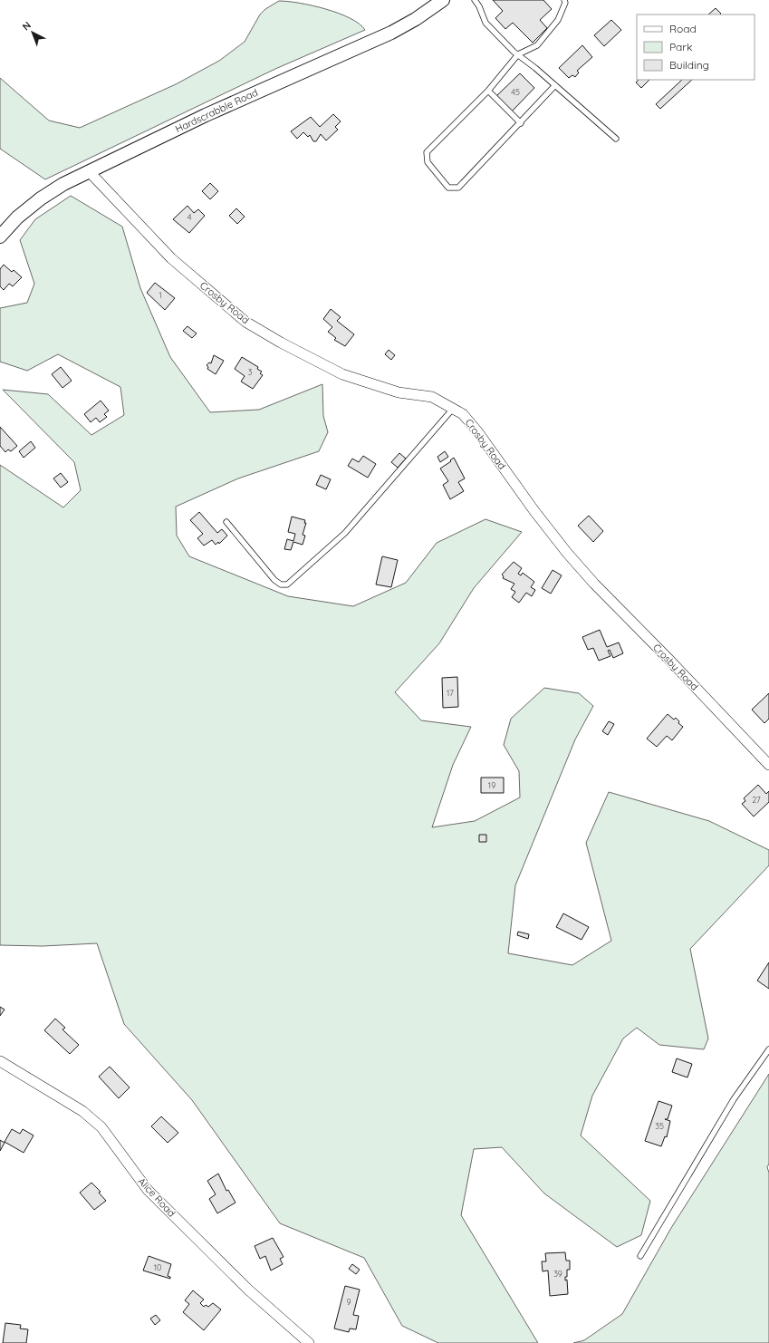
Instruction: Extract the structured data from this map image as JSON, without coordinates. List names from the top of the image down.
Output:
{
  "streets": {
    "street": ["Hardscrabble Road", "Crosby Road", "Alice Road"]
  },
  "crossings": [
    ["Hardscrabble Road", "Crosby Road"]
  ],
  "house_numbers": [
    "45",
    "4",
    "1",
    "3",
    "17",
    "19",
    "27",
    "35",
    "10",
    "39",
    "9"
  ],
  "legend": ["Road", "Park", "Building"],
  "north": "top left"
}
